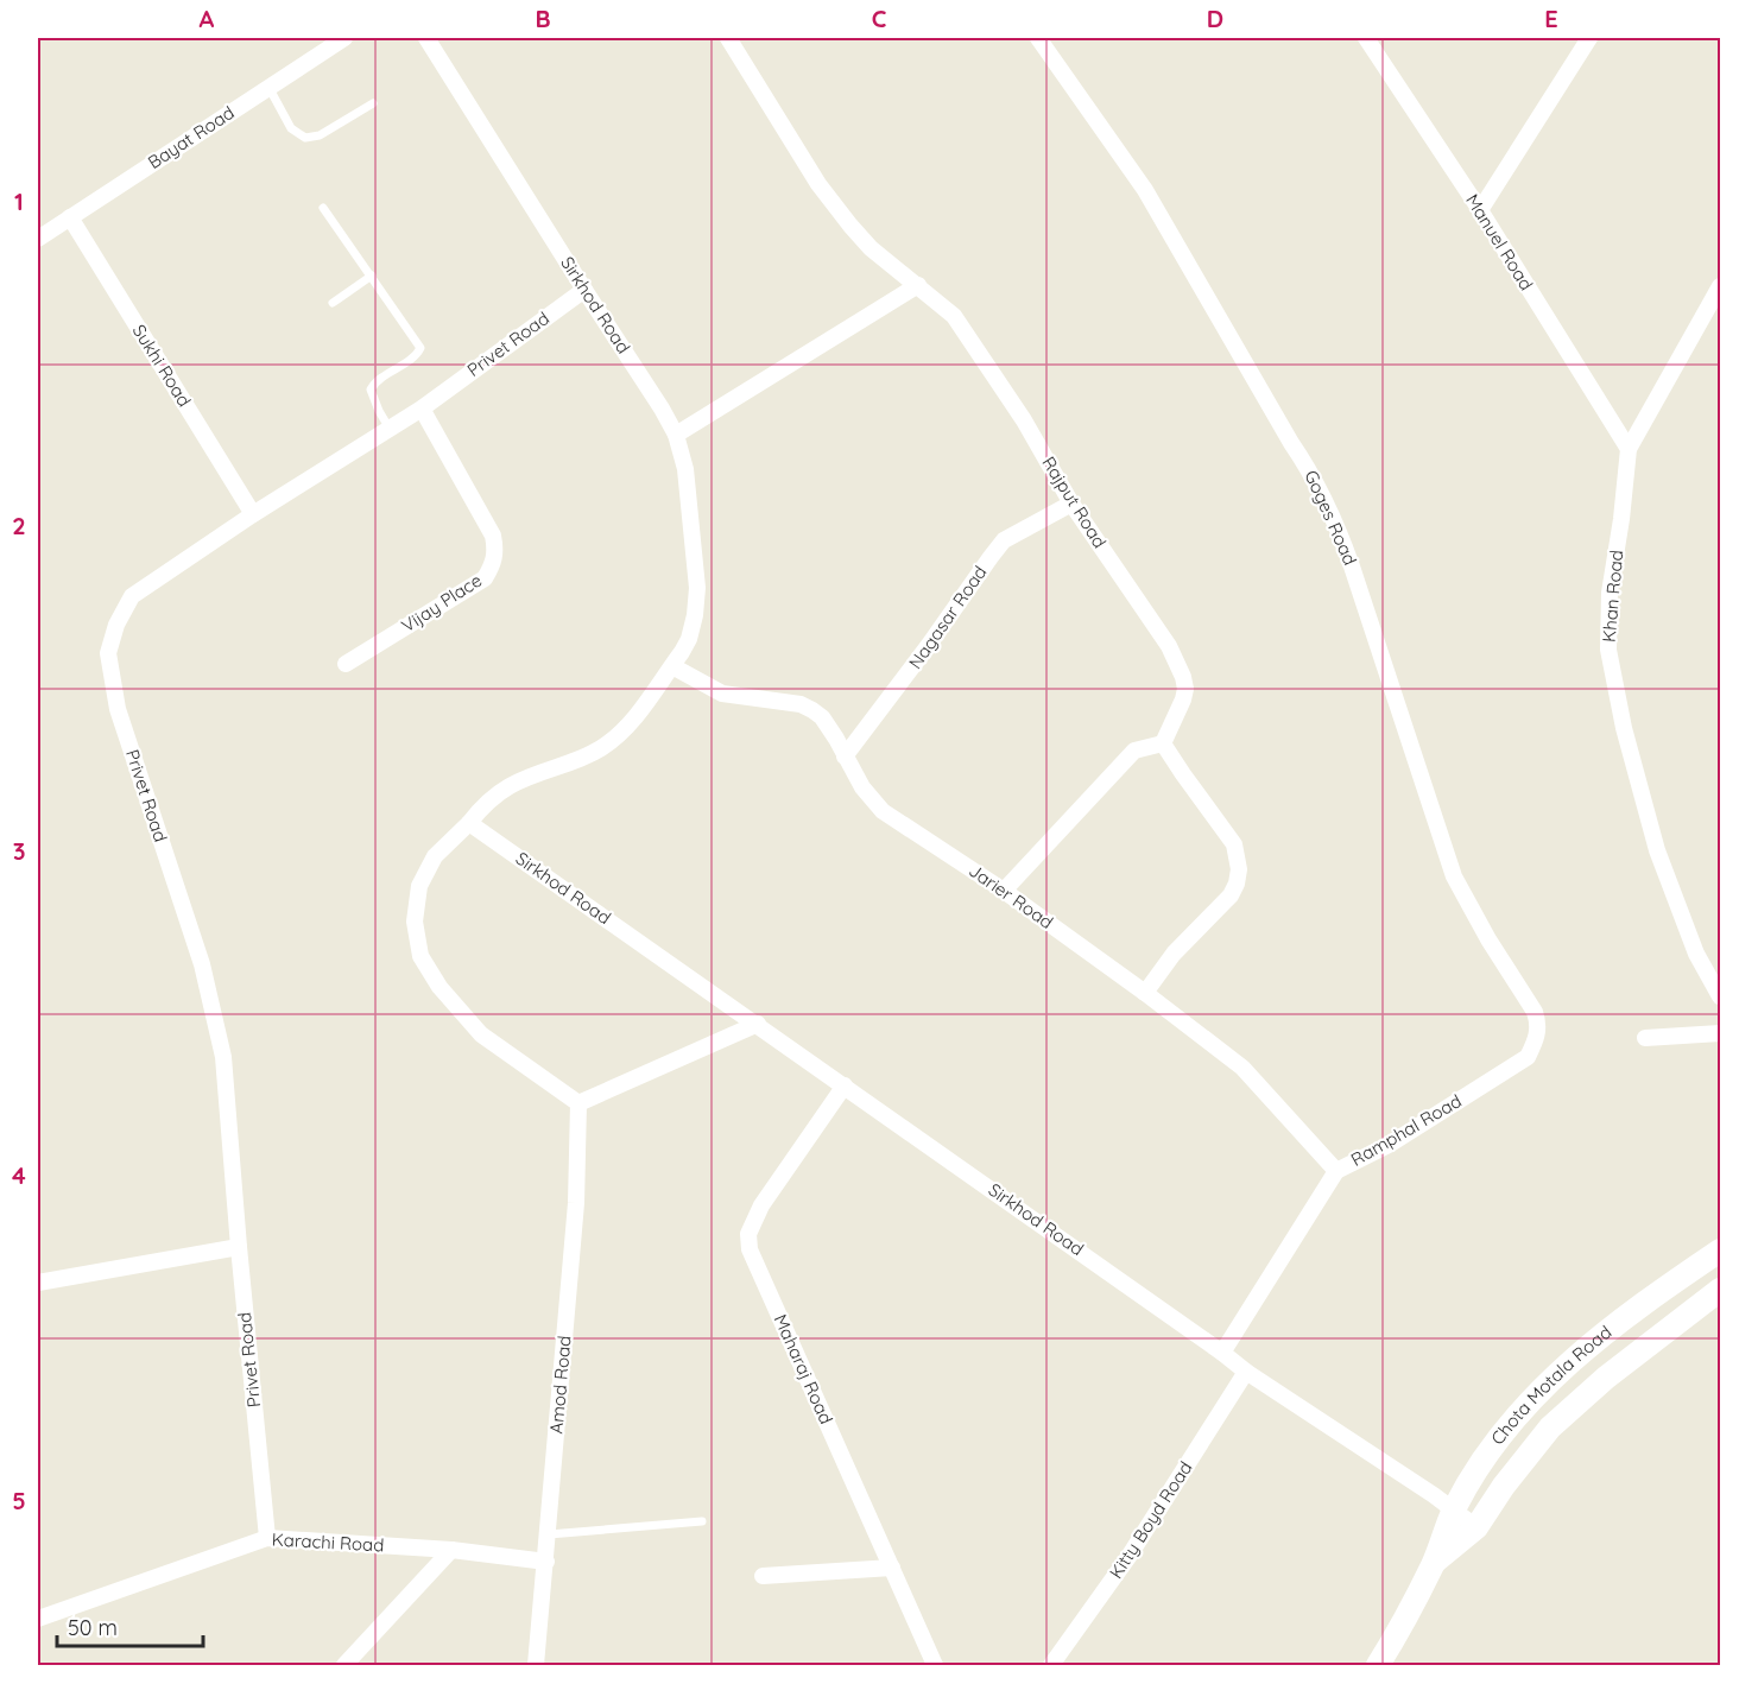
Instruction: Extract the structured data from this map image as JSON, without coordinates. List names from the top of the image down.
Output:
{
  "streets": {
    "street": [
      "Bayat Road",
      "Manuel Road",
      "Sirkhod Road",
      "Privet Road",
      "Sukhi Road",
      "Rajput Road",
      "Goges Road",
      "Khan Road",
      "Vijay Place",
      "Nagasar Road",
      "Jarier Road",
      "Ramphal Road",
      "Maharaj Road",
      "Amod Road",
      "Chota Motala Road",
      "Kitty Boyd Road",
      "Karachi Road"
    ]
  },
  "crossings": [
    ["Bayat Road", "Sukhi Road"],
    ["Manuel Road", "Khan Road"],
    ["Sirkhod Road", "Privet Road"],
    ["Sirkhod Road", "Jarier Road"],
    ["Sirkhod Road", "Ramphal Road"],
    ["Sirkhod Road", "Maharaj Road"],
    ["Sirkhod Road", "Chota Motala Road"],
    ["Sirkhod Road", "Kitty Boyd Road"],
    ["Privet Road", "Sukhi Road"],
    ["Privet Road", "Vijay Place"],
    ["Privet Road", "Karachi Road"],
    ["Rajput Road", "Nagasar Road"],
    ["Goges Road", "Ramphal Road"],
    ["Nagasar Road", "Jarier Road"],
    ["Jarier Road", "Ramphal Road"],
    ["Amod Road", "Karachi Road"]
  ],
  "scale_bar": "50 m",
  "grid": {
    "columns": [
      "A",
      "B",
      "C",
      "D",
      "E"
    ],
    "rows": [
      "1",
      "2",
      "3",
      "4",
      "5"
    ]
  }
}
